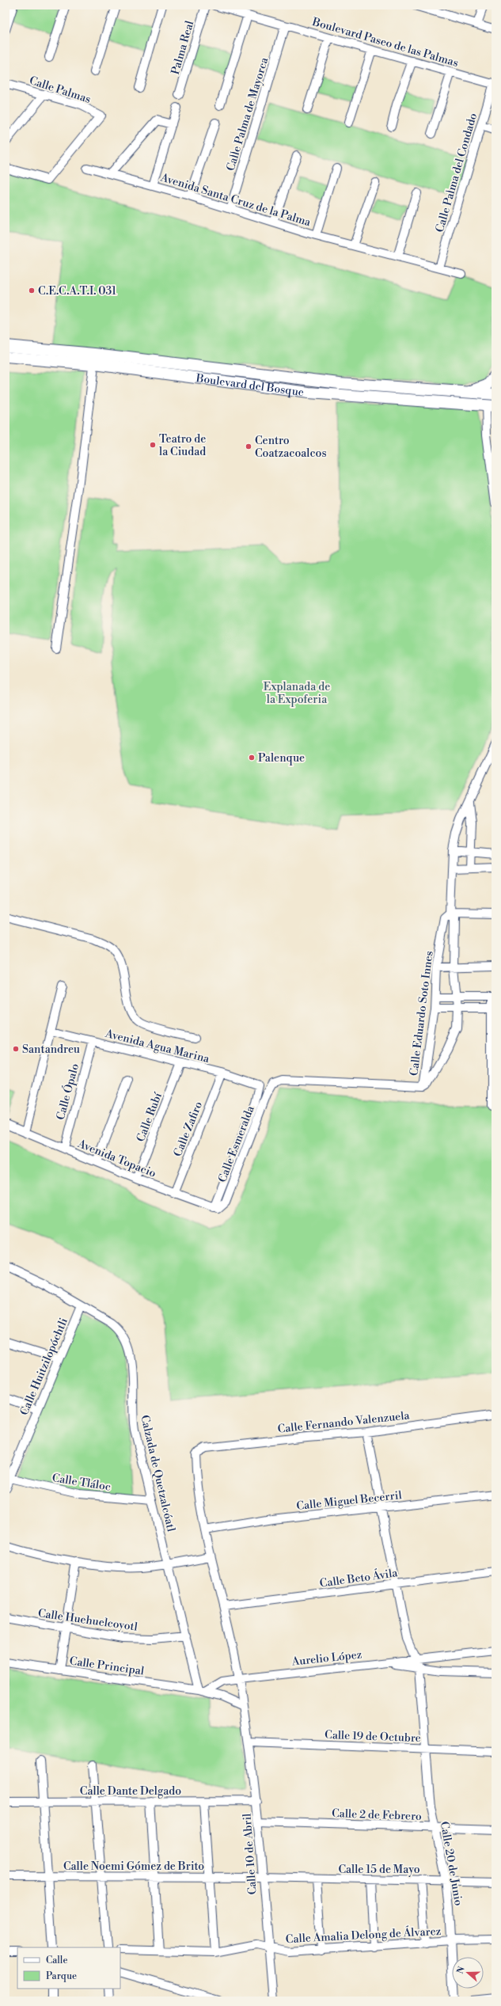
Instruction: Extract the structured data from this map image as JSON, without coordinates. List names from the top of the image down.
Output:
{
  "streets": {
    "main road": ["Boulevard del Bosque"],
    "street": [
      "Boulevard Paseo de las Palmas",
      "Palma Real",
      "Calle Palmas",
      "Calle Palma de Mayorca",
      "Calle Palma del Condado",
      "Avenida Santa Cruz de la Palma",
      "Calle Eduardo Soto Innes",
      "Avenida Agua Marina",
      "Calle Ópalo",
      "Calle Rubí",
      "Calle Zafiro",
      "Calle Esmeralda",
      "Avenida Topacio",
      "Calle Huitzilopóchtli",
      "Calle Fernando Valenzuela",
      "Calzada de Quetzalcóatl",
      "Calle Tláloc",
      "Calle Miguel Becerril",
      "Calle Beto Ávila",
      "Calle Huehuelcoyotl",
      "Aurelio López",
      "Calle Principal",
      "Calle 19 de Octubre",
      "Calle Dante Delgado",
      "Calle 2 de Febrero",
      "Calle 10 de Abril",
      "Calle 20 de Junio",
      "Calle Noemi Gómez de Brito",
      "Calle 15 de Mayo",
      "Calle Amalia Delong de Álvarez"
    ]
  },
  "crossings": [
    ["Boulevard Paseo de las Palmas", "Calle Palma de Mayorca"],
    ["Boulevard Paseo de las Palmas", "Calle Palma del Condado"],
    ["Calle Palma de Mayorca", "Avenida Santa Cruz de la Palma"],
    ["Calle Palma del Condado", "Avenida Santa Cruz de la Palma"],
    ["Calle Eduardo Soto Innes", "Calle Esmeralda"],
    ["Avenida Agua Marina", "Calle Ópalo"],
    ["Avenida Agua Marina", "Calle Rubí"],
    ["Avenida Agua Marina", "Calle Zafiro"],
    ["Avenida Agua Marina", "Calle Esmeralda"],
    ["Avenida Agua Marina", "Avenida Topacio"],
    ["Calle Ópalo", "Avenida Topacio"],
    ["Calle Rubí", "Avenida Topacio"],
    ["Calle Zafiro", "Avenida Topacio"],
    ["Calle Esmeralda", "Avenida Topacio"],
    ["Calle Huitzilopóchtli", "Calzada de Quetzalcóatl"],
    ["Calle Huitzilopóchtli", "Calle Tláloc"],
    ["Calle Fernando Valenzuela", "Calle Miguel Becerril"],
    ["Calle Fernando Valenzuela", "Calle 20 de Junio"],
    ["Calzada de Quetzalcóatl", "Calle Tláloc"],
    ["Calzada de Quetzalcóatl", "Calle Huehuelcoyotl"],
    ["Calzada de Quetzalcóatl", "Calle Principal"],
    ["Calle Miguel Becerril", "Calle 20 de Junio"],
    ["Calle Beto Ávila", "Calle 20 de Junio"],
    ["Aurelio López", "Calle 20 de Junio"],
    ["Calle Principal", "Calle 10 de Abril"],
    ["Calle 19 de Octubre", "Calle 10 de Abril"],
    ["Calle 19 de Octubre", "Calle 20 de Junio"],
    ["Calle Dante Delgado", "Calle 10 de Abril"],
    ["Calle 2 de Febrero", "Calle 10 de Abril"],
    ["Calle 2 de Febrero", "Calle 20 de Junio"],
    ["Calle 10 de Abril", "Calle Noemi Gómez de Brito"],
    ["Calle 10 de Abril", "Calle 15 de Mayo"],
    ["Calle 10 de Abril", "Calle Amalia Delong de Álvarez"],
    ["Calle 20 de Junio", "Calle 15 de Mayo"],
    ["Calle 20 de Junio", "Calle Amalia Delong de Álvarez"],
    ["Calle Noemi Gómez de Brito", "Calle 15 de Mayo"]
  ],
  "parks": ["Explanada de la Expoferia"],
  "places": [
    "C.E.C.A.T.I. 031",
    "Teatro de la Ciudad",
    "Centro Coatzacoalcos",
    "Palenque",
    "Santandreu"
  ],
  "legend": ["Calle", "Parque"],
  "north": "left"
}
